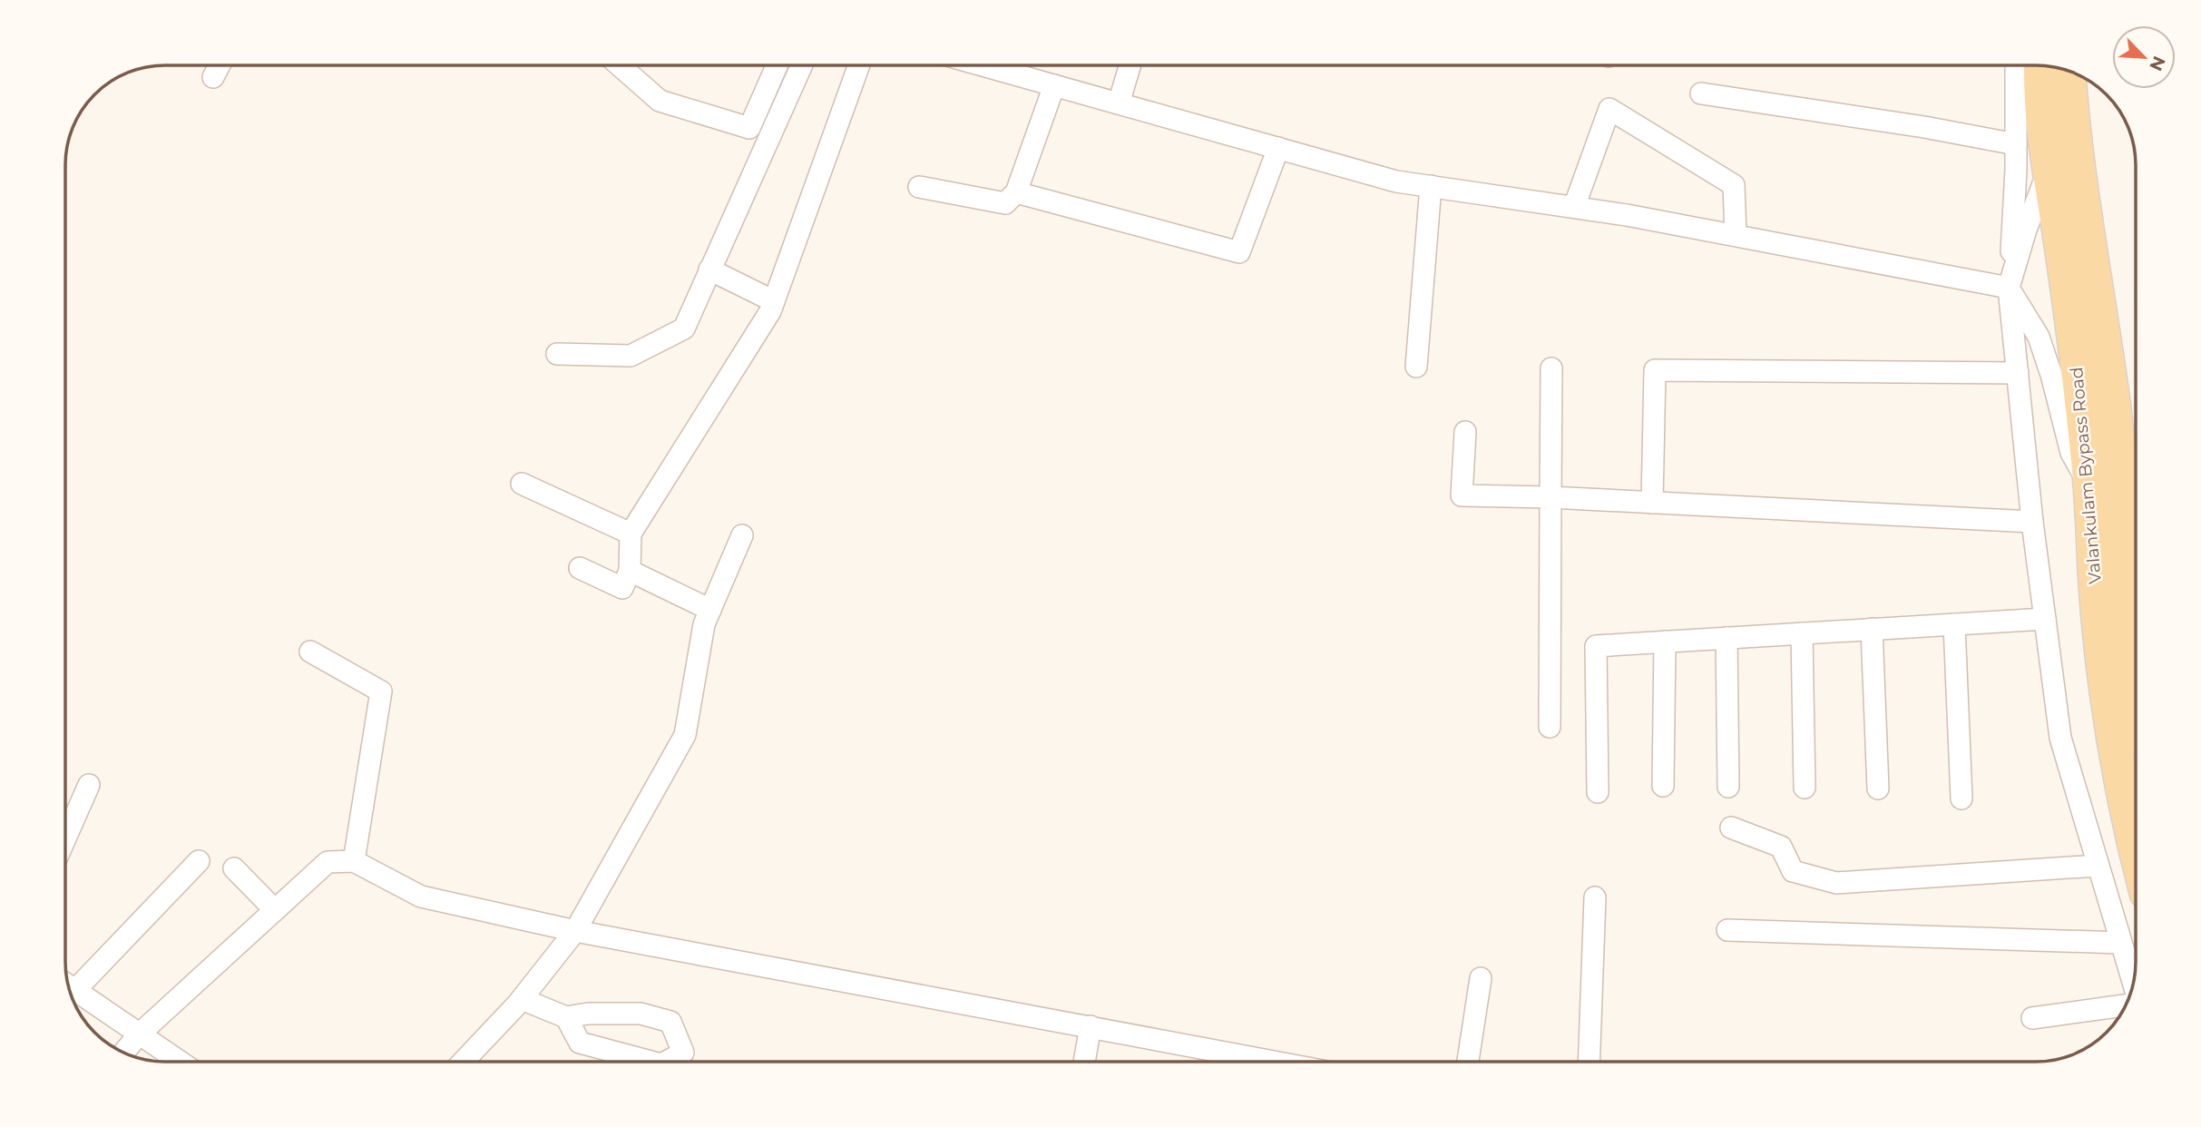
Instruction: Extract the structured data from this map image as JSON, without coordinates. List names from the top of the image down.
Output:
{
  "streets": {
    "main road": ["Valankulam Bypass Road"]
  },
  "north": "bottom right"
}
